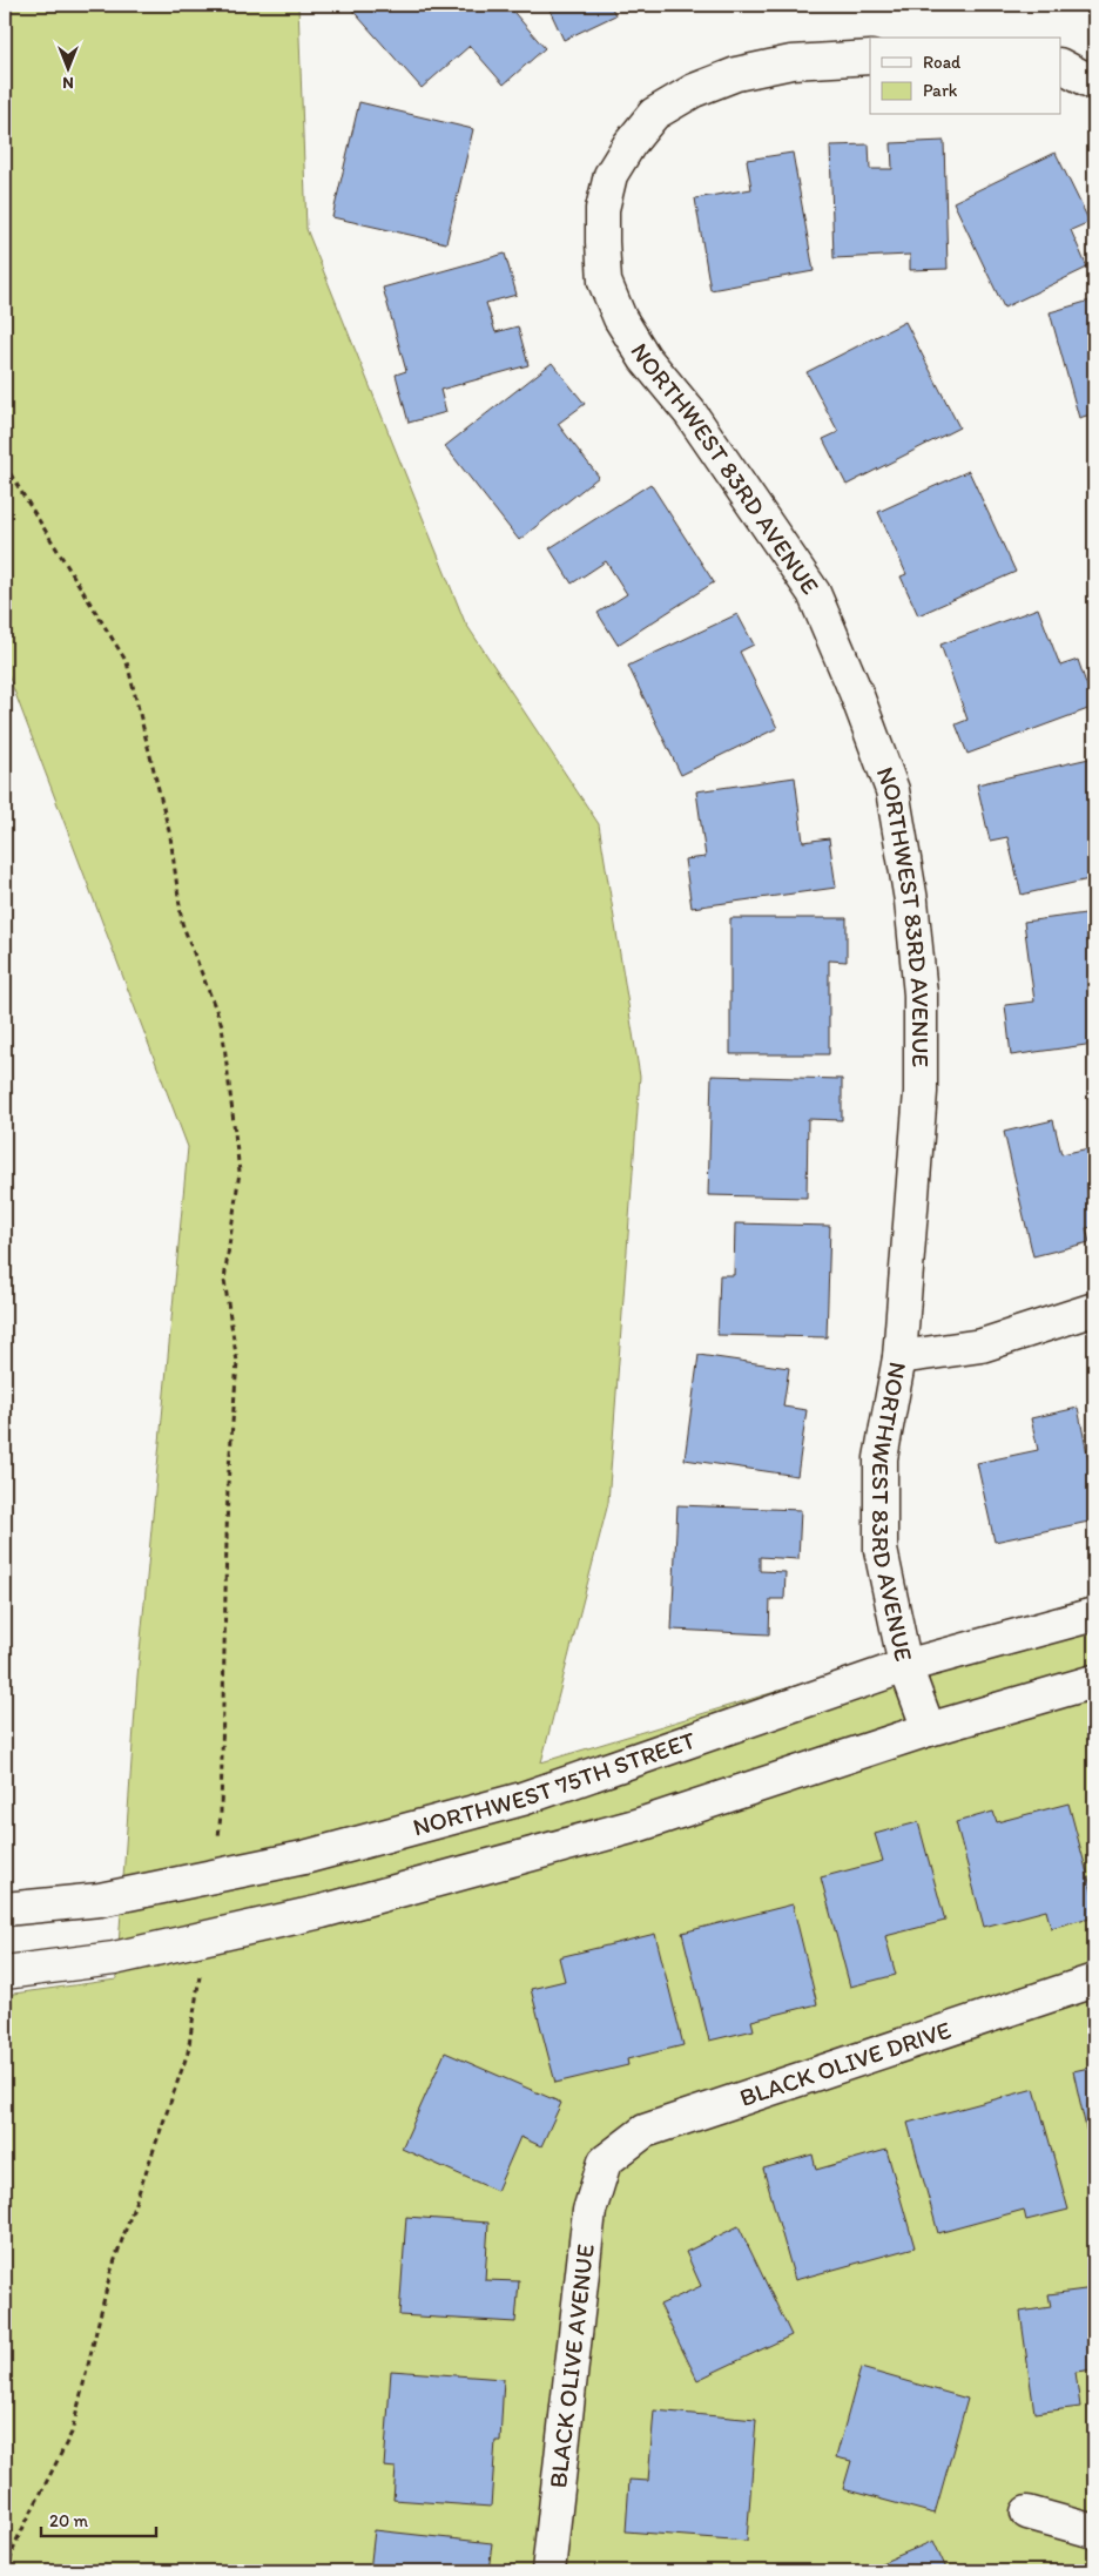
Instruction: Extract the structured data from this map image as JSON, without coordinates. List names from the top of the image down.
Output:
{
  "streets": {
    "street": [
      "NORTHWEST 83RD AVENUE",
      "NORTHWEST 75TH STREET",
      "BLACK OLIVE DRIVE",
      "BLACK OLIVE AVENUE"
    ]
  },
  "crossings": [
    ["NORTHWEST 83RD AVENUE", "NORTHWEST 75TH STREET"],
    ["BLACK OLIVE DRIVE", "BLACK OLIVE AVENUE"]
  ],
  "legend": ["Road", "Park"],
  "scale_bar": "20 m",
  "north": "bottom"
}
